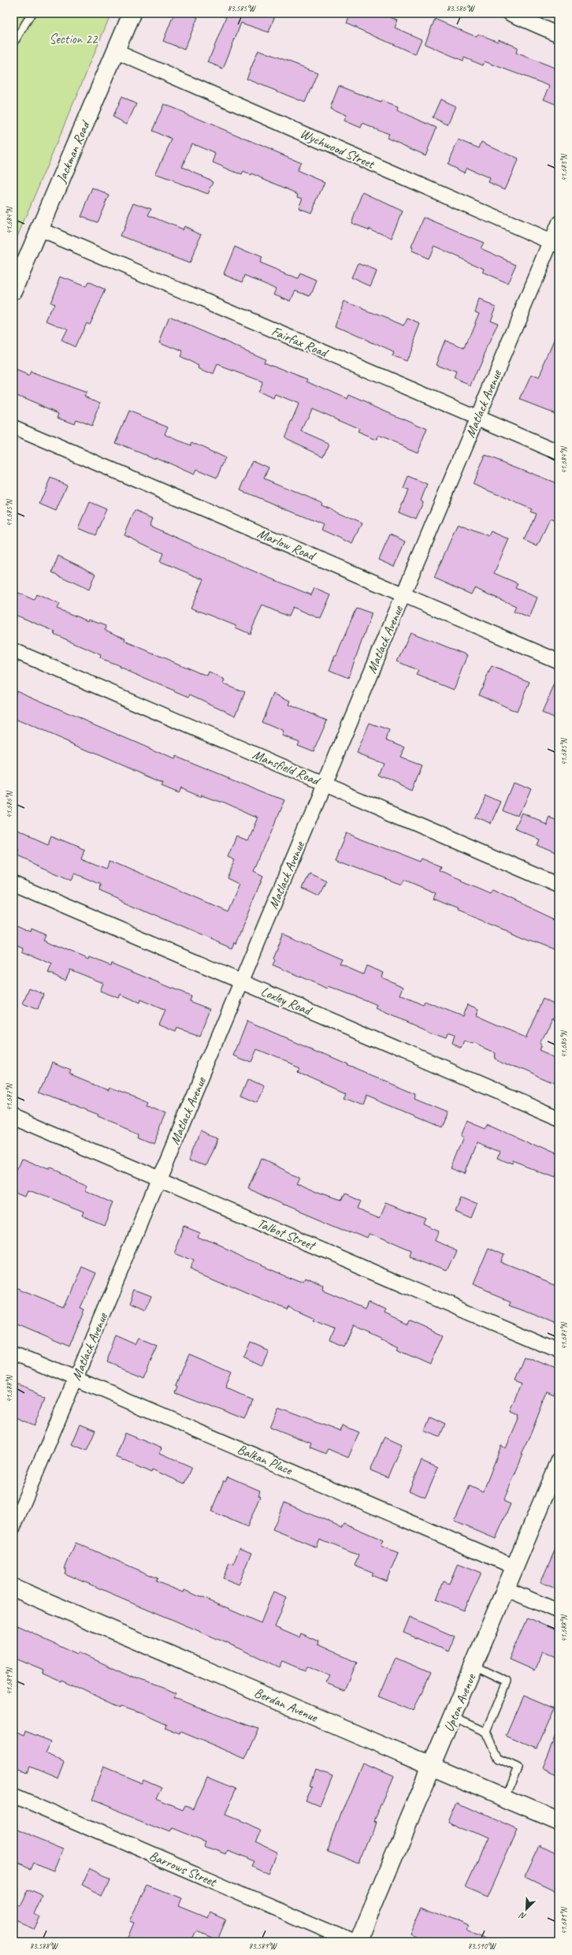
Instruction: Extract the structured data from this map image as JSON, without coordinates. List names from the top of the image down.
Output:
{
  "streets": {
    "street": [
      "Wychwood Street",
      "Jackman Road",
      "Fairfax Road",
      "Matlack Avenue",
      "Marlow Road",
      "Mansfield Road",
      "Loxley Road",
      "Talbot Street",
      "Balkan Place",
      "Upton Avenue",
      "Berdan Avenue",
      "Barrows Street"
    ]
  },
  "crossings": [
    ["Wychwood Street", "Jackman Road"],
    ["Wychwood Street", "Matlack Avenue"],
    ["Jackman Road", "Fairfax Road"],
    ["Fairfax Road", "Matlack Avenue"],
    ["Matlack Avenue", "Marlow Road"],
    ["Matlack Avenue", "Mansfield Road"],
    ["Matlack Avenue", "Loxley Road"],
    ["Matlack Avenue", "Talbot Street"],
    ["Matlack Avenue", "Balkan Place"],
    ["Balkan Place", "Upton Avenue"],
    ["Upton Avenue", "Berdan Avenue"]
  ],
  "parks": ["Section 22"],
  "north": "bottom left",
  "coordinates": [
    "83.585°W",
    "83.586°W",
    "41.683°N",
    "41.684°N",
    "41.685°N",
    "41.686°N",
    "41.687°N",
    "41.688°N",
    "41.689°N",
    "83.588°W",
    "83.589°W",
    "83.590°W"
  ]
}
